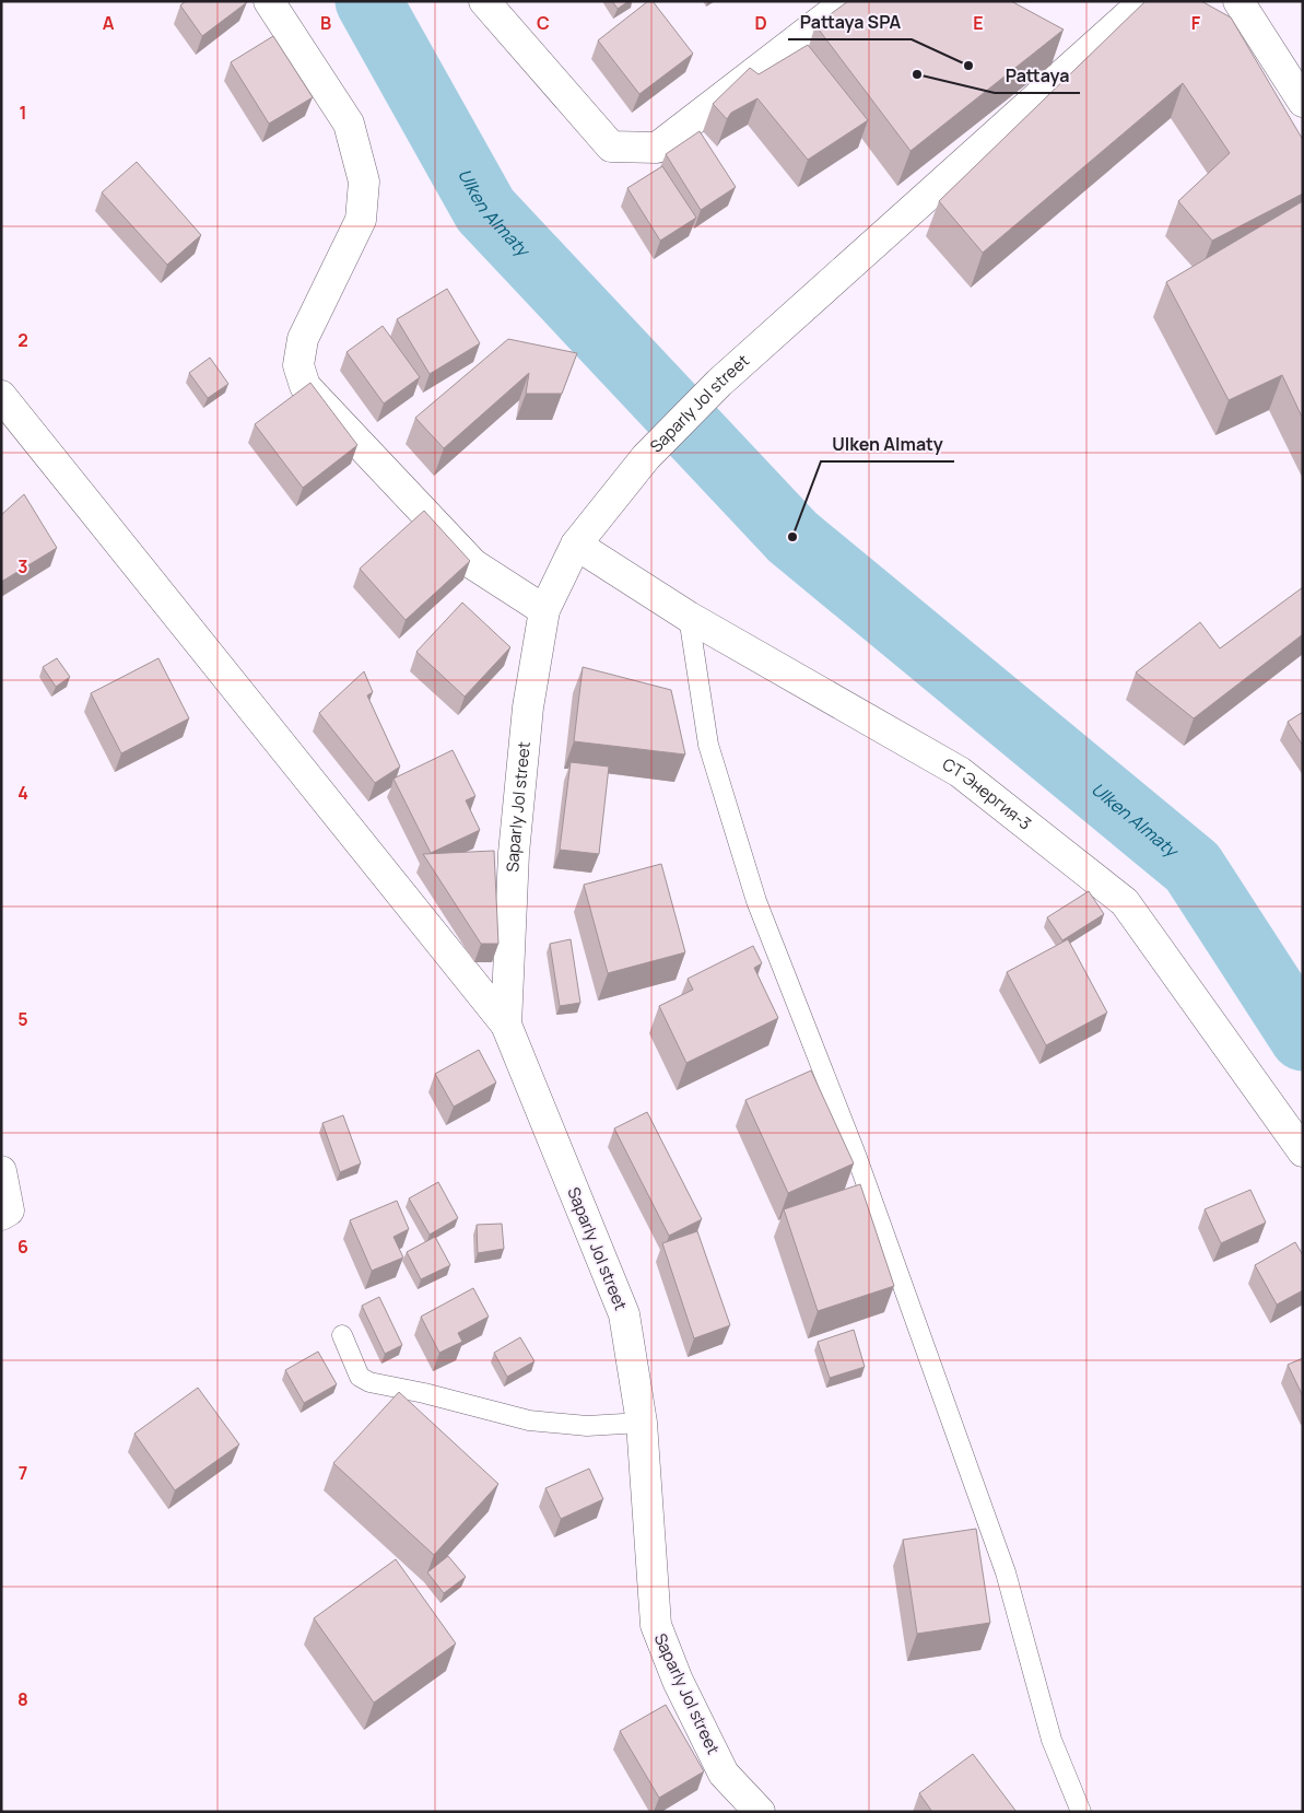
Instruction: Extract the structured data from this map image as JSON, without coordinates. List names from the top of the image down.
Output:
{
  "streets": {
    "street": ["Saparly Jol street", "СТ Энергия-3"]
  },
  "crossings": [
    ["Saparly Jol street", "СТ Энергия-3"]
  ],
  "water": ["Ulken Almaty"],
  "places": ["Pattaya SPA", "Pattaya", "Ulken Almaty"],
  "grid": {
    "columns": [
      "A",
      "B",
      "C",
      "D",
      "E",
      "F"
    ],
    "rows": [
      "1",
      "2",
      "3",
      "4",
      "5",
      "6",
      "7",
      "8"
    ]
  }
}
